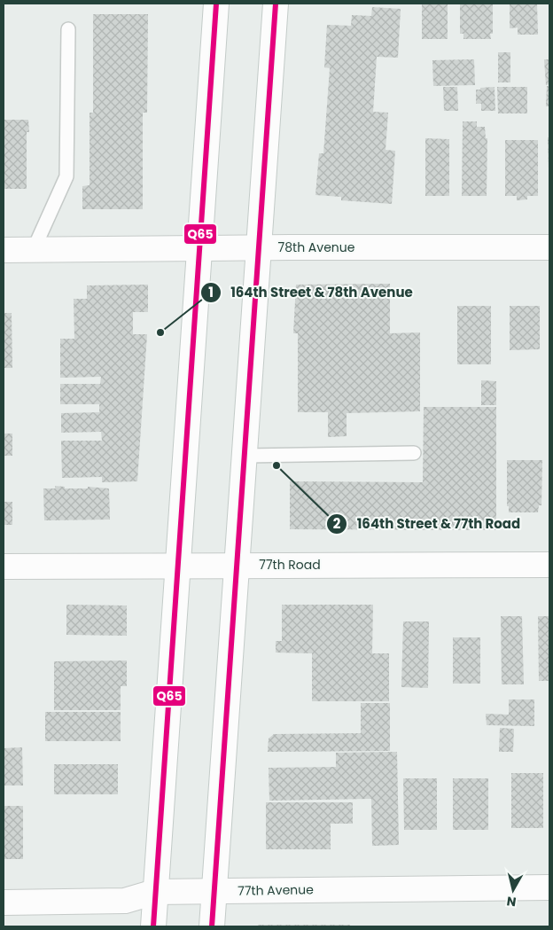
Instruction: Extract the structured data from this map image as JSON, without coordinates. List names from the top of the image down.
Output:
{
  "streets": {
    "street": ["78th Avenue", "77th Road", "77th Avenue"]
  },
  "places": ["164th Street & 78th Avenue", "164th Street & 77th Road"],
  "lines": ["transit line Q65"],
  "north": "bottom"
}
